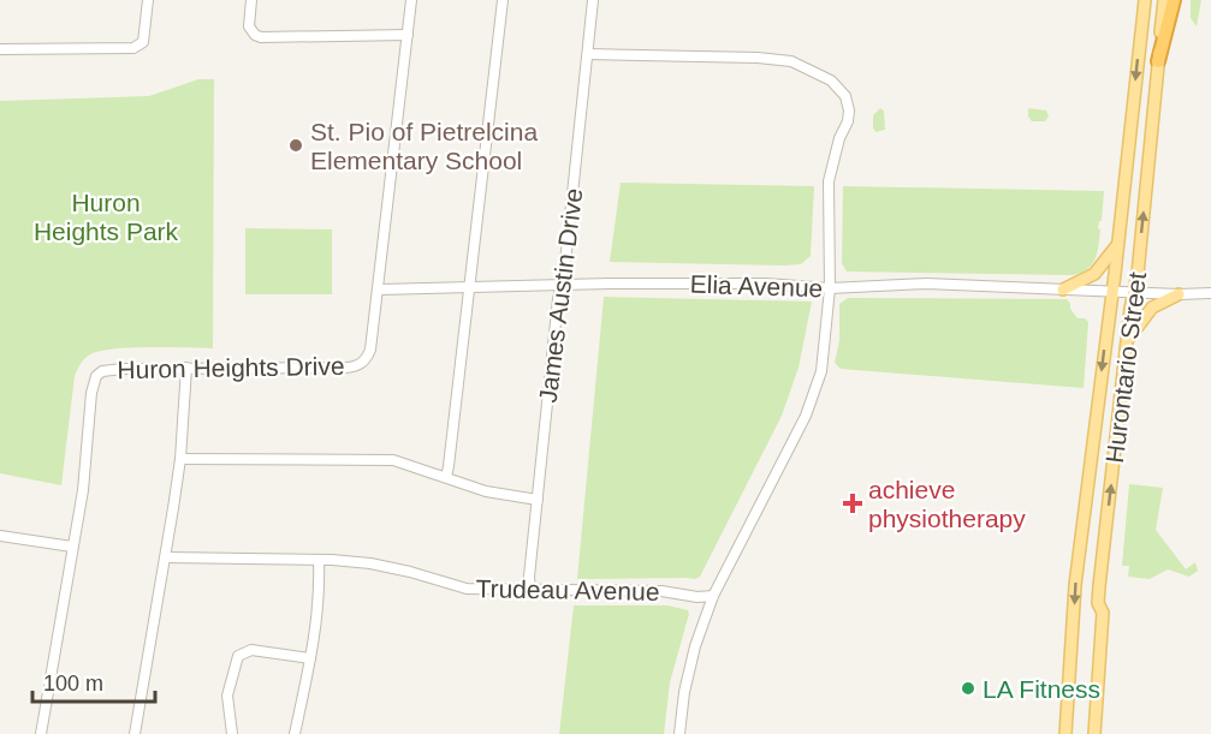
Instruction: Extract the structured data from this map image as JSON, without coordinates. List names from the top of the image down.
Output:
{
  "streets": {
    "main road": ["Hurontario Street"],
    "street": [
      "Elia Avenue",
      "James Austin Drive",
      "Huron Heights Drive",
      "Trudeau Avenue"
    ]
  },
  "crossings": [
    ["Elia Avenue", "James Austin Drive"],
    ["Elia Avenue", "Huron Heights Drive"],
    ["Elia Avenue", "Hurontario Street"],
    ["James Austin Drive", "Trudeau Avenue"]
  ],
  "parks": ["Huron Heights Park"],
  "places": {
    "other": ["St. Pio of Pietrelcina Elementary School", "LA Fitness"],
    "health": ["achieve physiotherapy"]
  },
  "scale_bar": "100 m"
}
